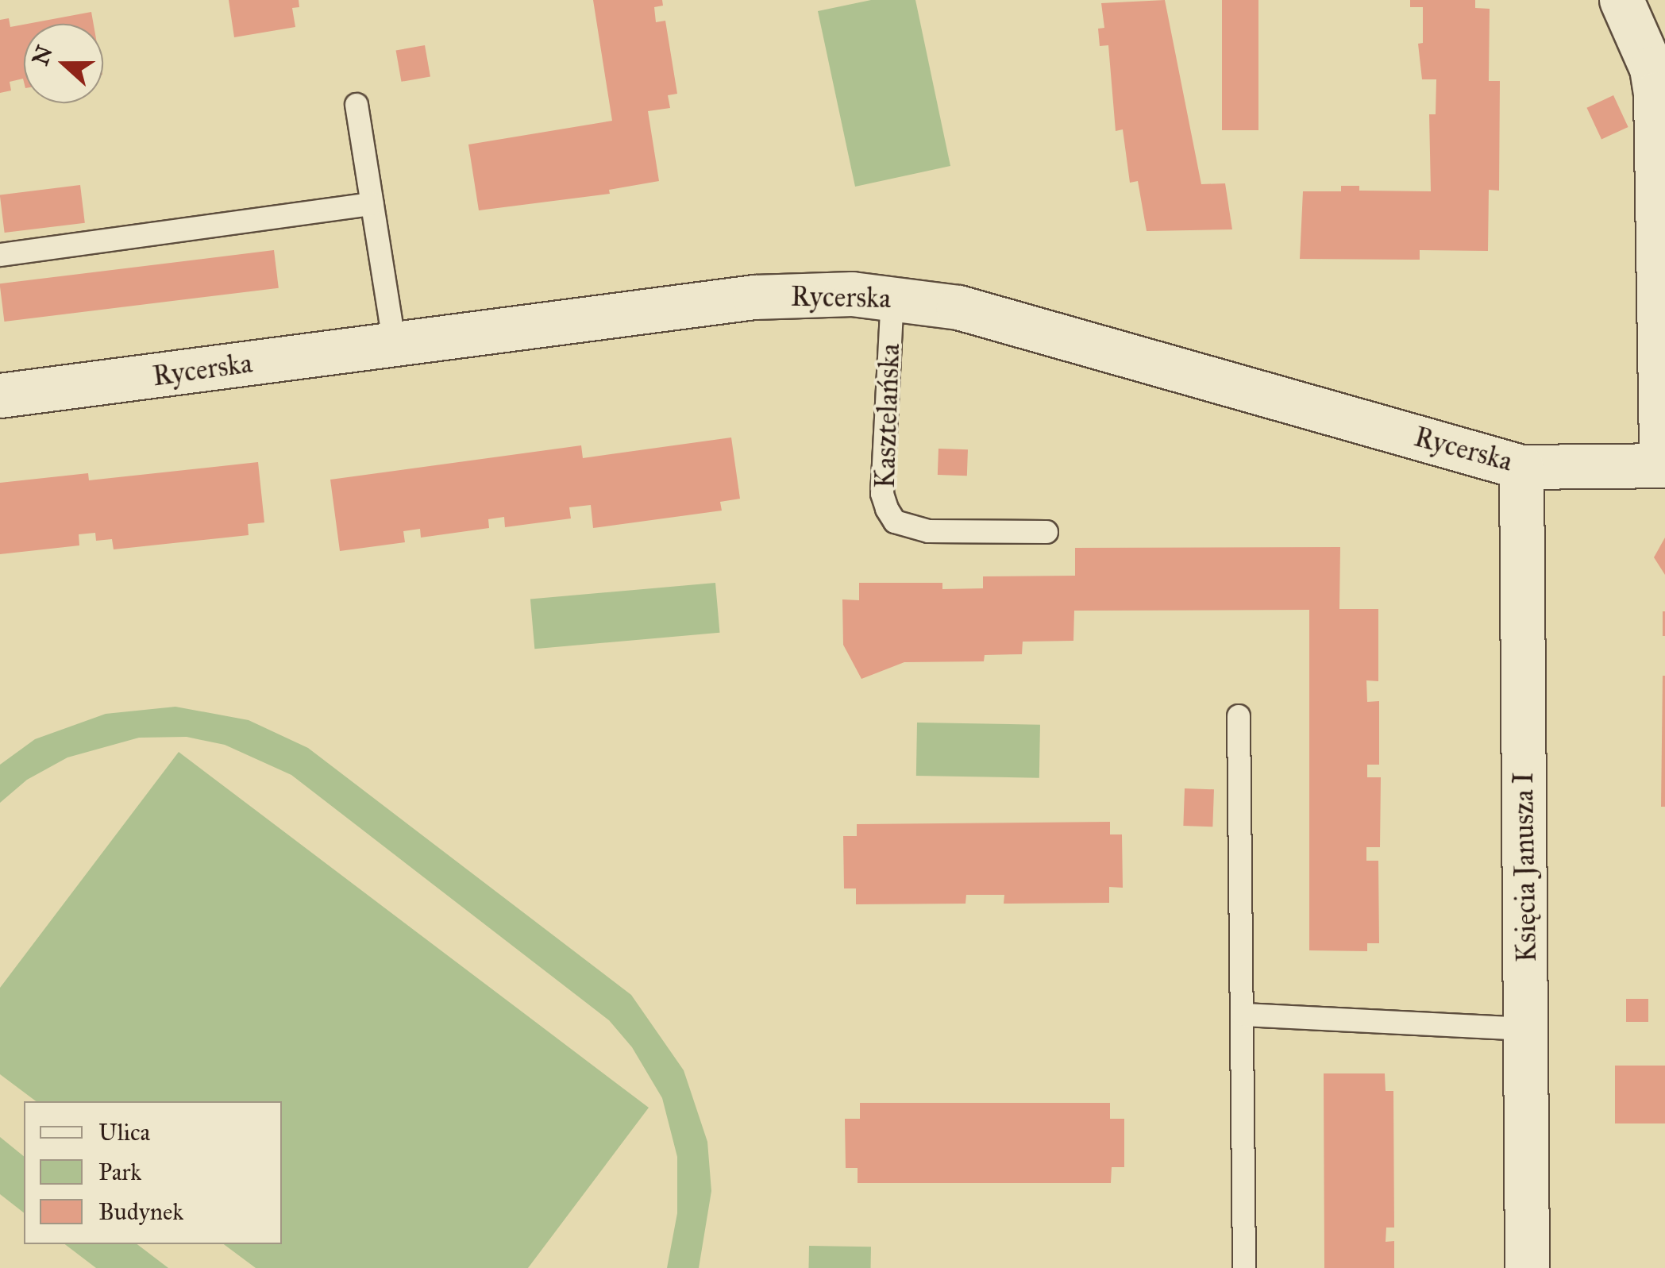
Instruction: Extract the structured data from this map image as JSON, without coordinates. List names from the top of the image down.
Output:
{
  "streets": {
    "street": ["Rycerska", "Księcia Janusza I"],
    "lane": ["Kasztelańska"]
  },
  "crossings": [
    ["Rycerska", "Kasztelańska"],
    ["Rycerska", "Księcia Janusza I"]
  ],
  "legend": ["Ulica", "Park", "Budynek"],
  "north": "left"
}
